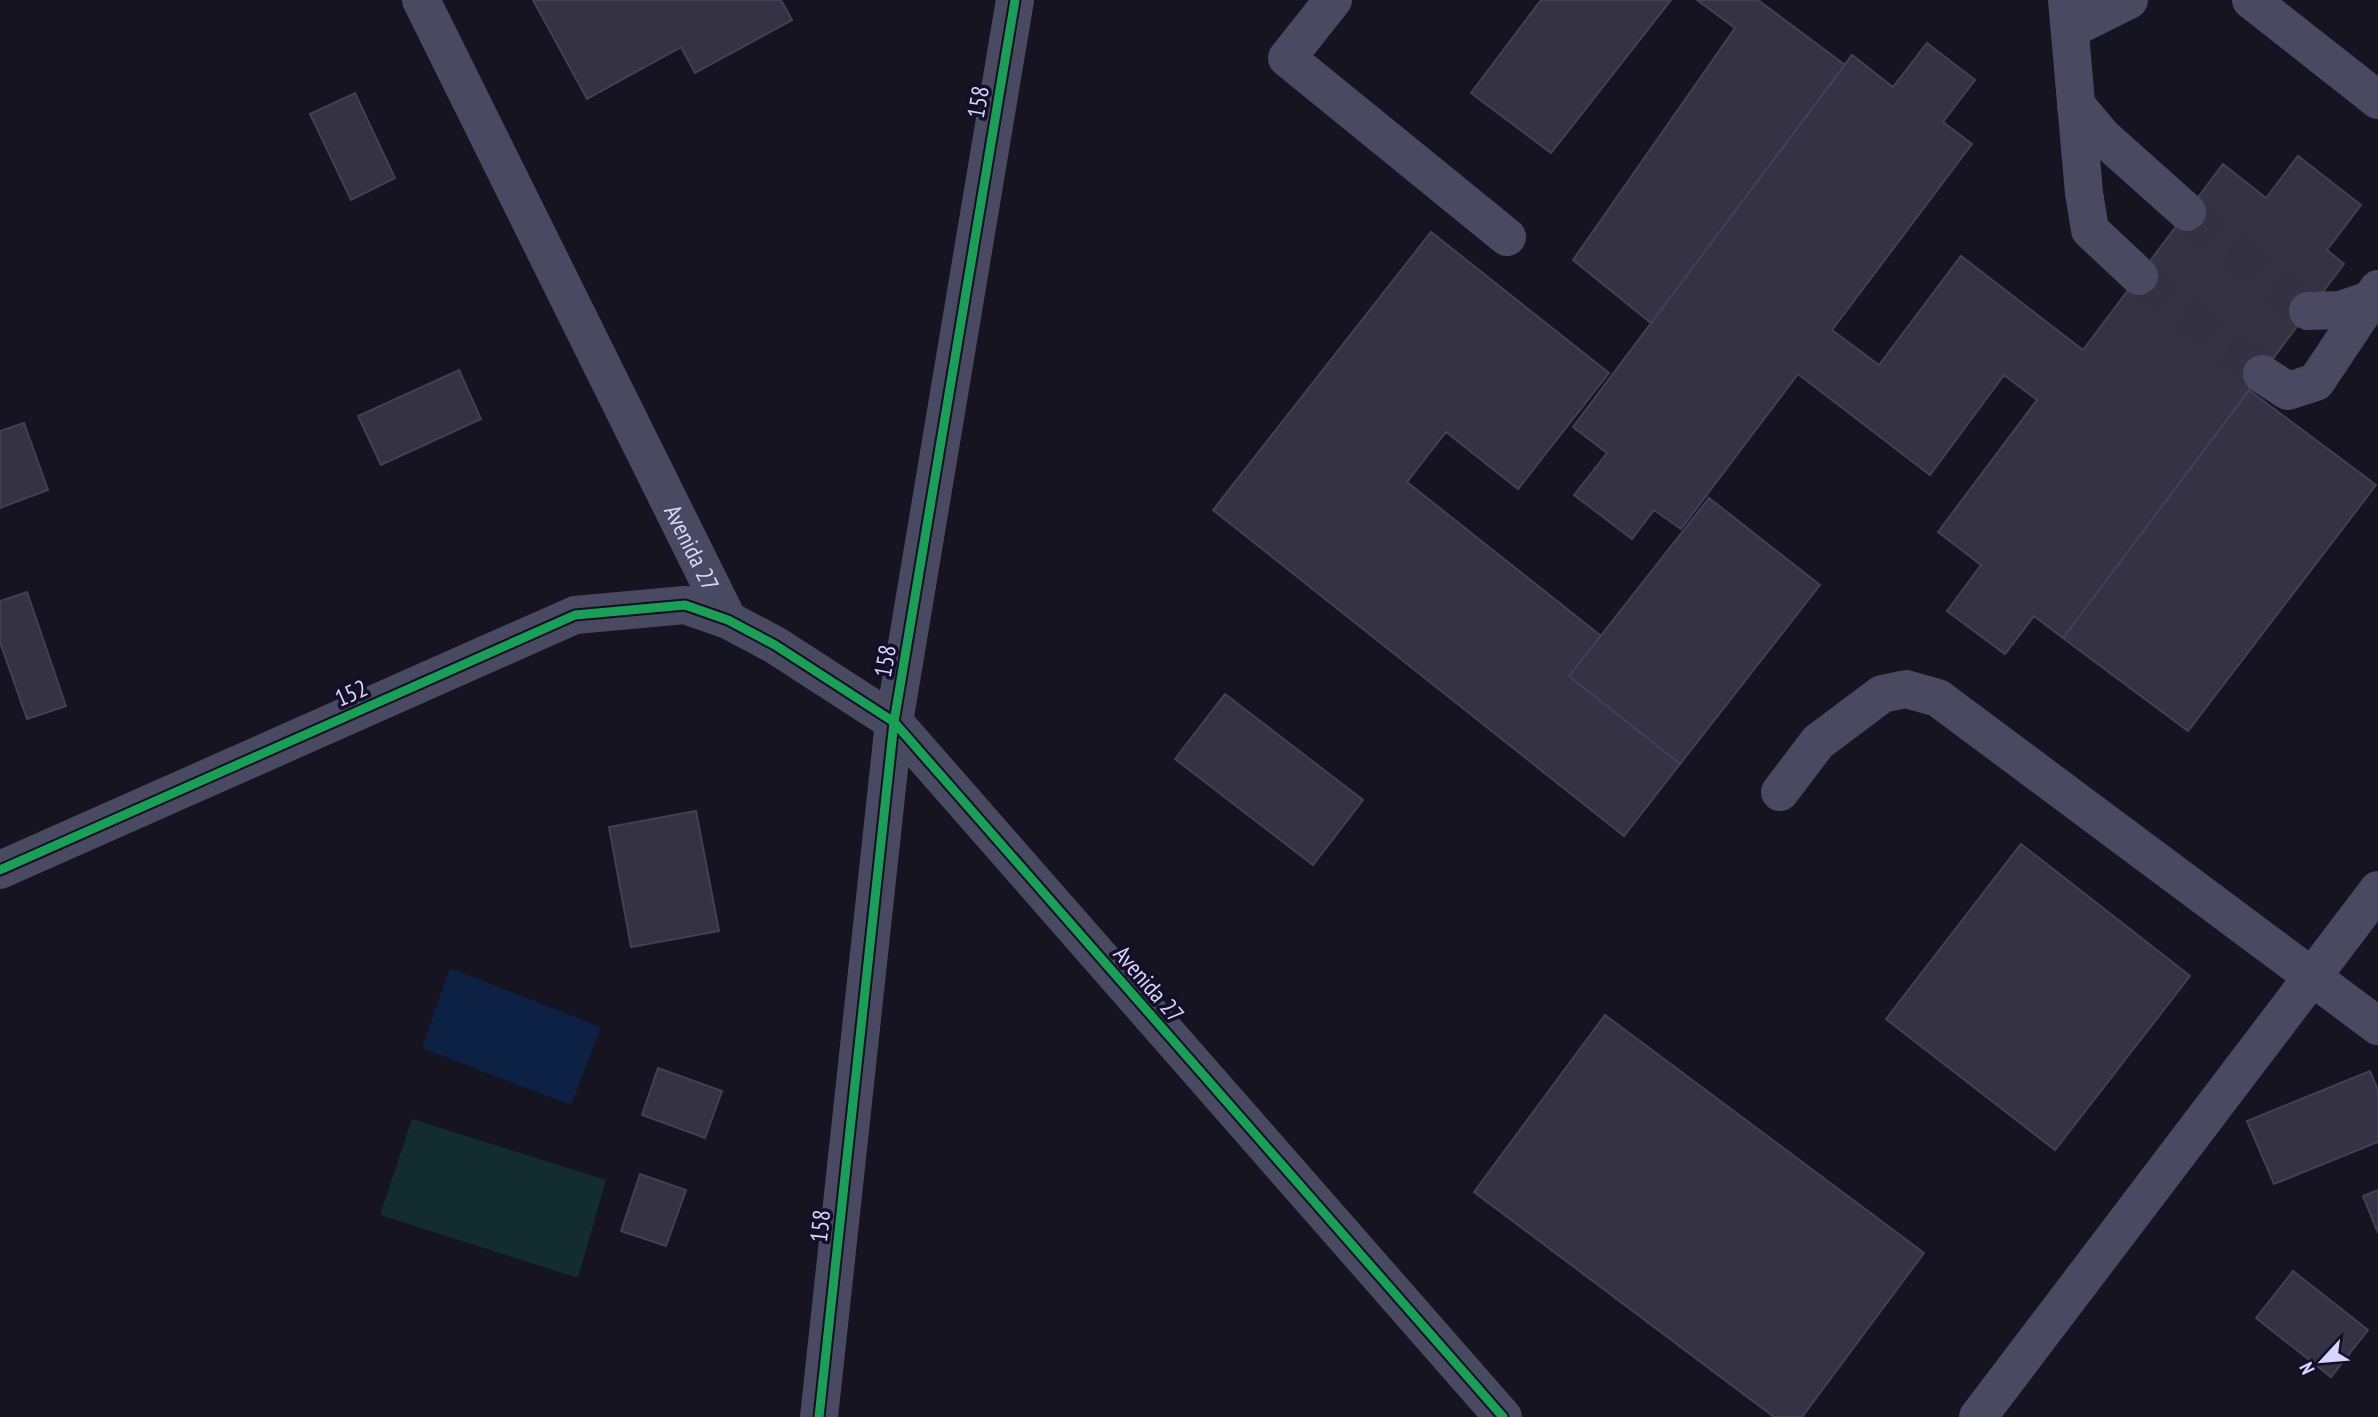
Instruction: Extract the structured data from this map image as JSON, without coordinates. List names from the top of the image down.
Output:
{
  "streets": {
    "street": ["158", "Avenida 27", "152"]
  },
  "crossings": [
    ["158", "Avenida 27"],
    ["Avenida 27", "152"]
  ],
  "north": "bottom left"
}
